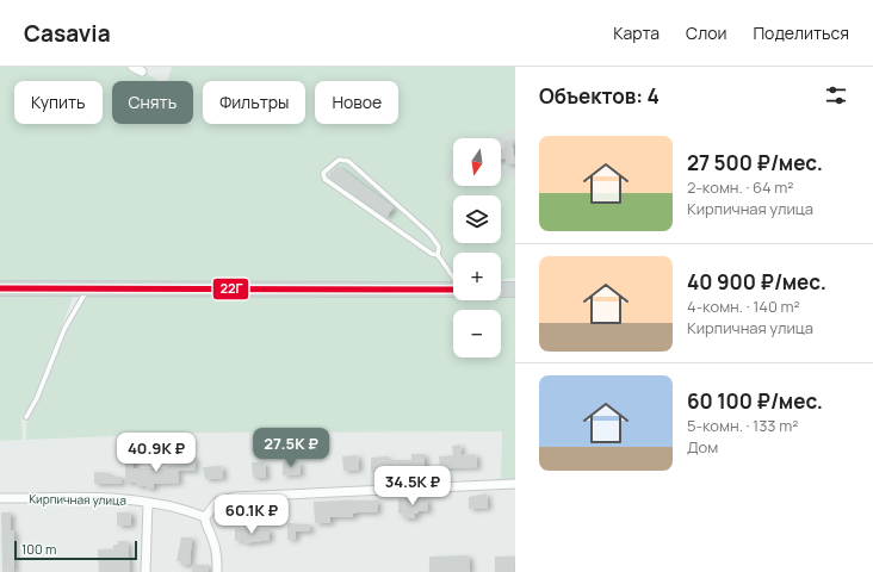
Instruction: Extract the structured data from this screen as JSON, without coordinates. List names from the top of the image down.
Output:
{
  "streets": {
    "street": ["Кирпичная улица"]
  },
  "lines": ["transit line 22Г"],
  "scale_bar": "100 m",
  "north": "bottom",
  "page": {
    "header": "Casavia",
    "nav": ["Карта", "Слои", "Поделиться"],
    "heading": "Объектов: 4",
    "chip": [
      "Купить",
      "Снять",
      "Фильтры",
      "Новое"
    ],
    "list": [
      {
        "name": "27 500 ₽/мес.",
        "note": "2-комн. · 64 m² · Кирпичная улица"
      },
      {
        "name": "40 900 ₽/мес.",
        "note": "4-комн. · 140 m² · Кирпичная улица"
      },
      {
        "name": "60 100 ₽/мес.",
        "note": "5-комн. · 133 m² · Дом"
      }
    ],
    "map_buttons": ["+", "−"],
    "price": [
      "27.5K ₽",
      "40.9K ₽",
      "34.5K ₽",
      "60.1K ₽"
    ],
    "scale": "100 m"
  }
}
